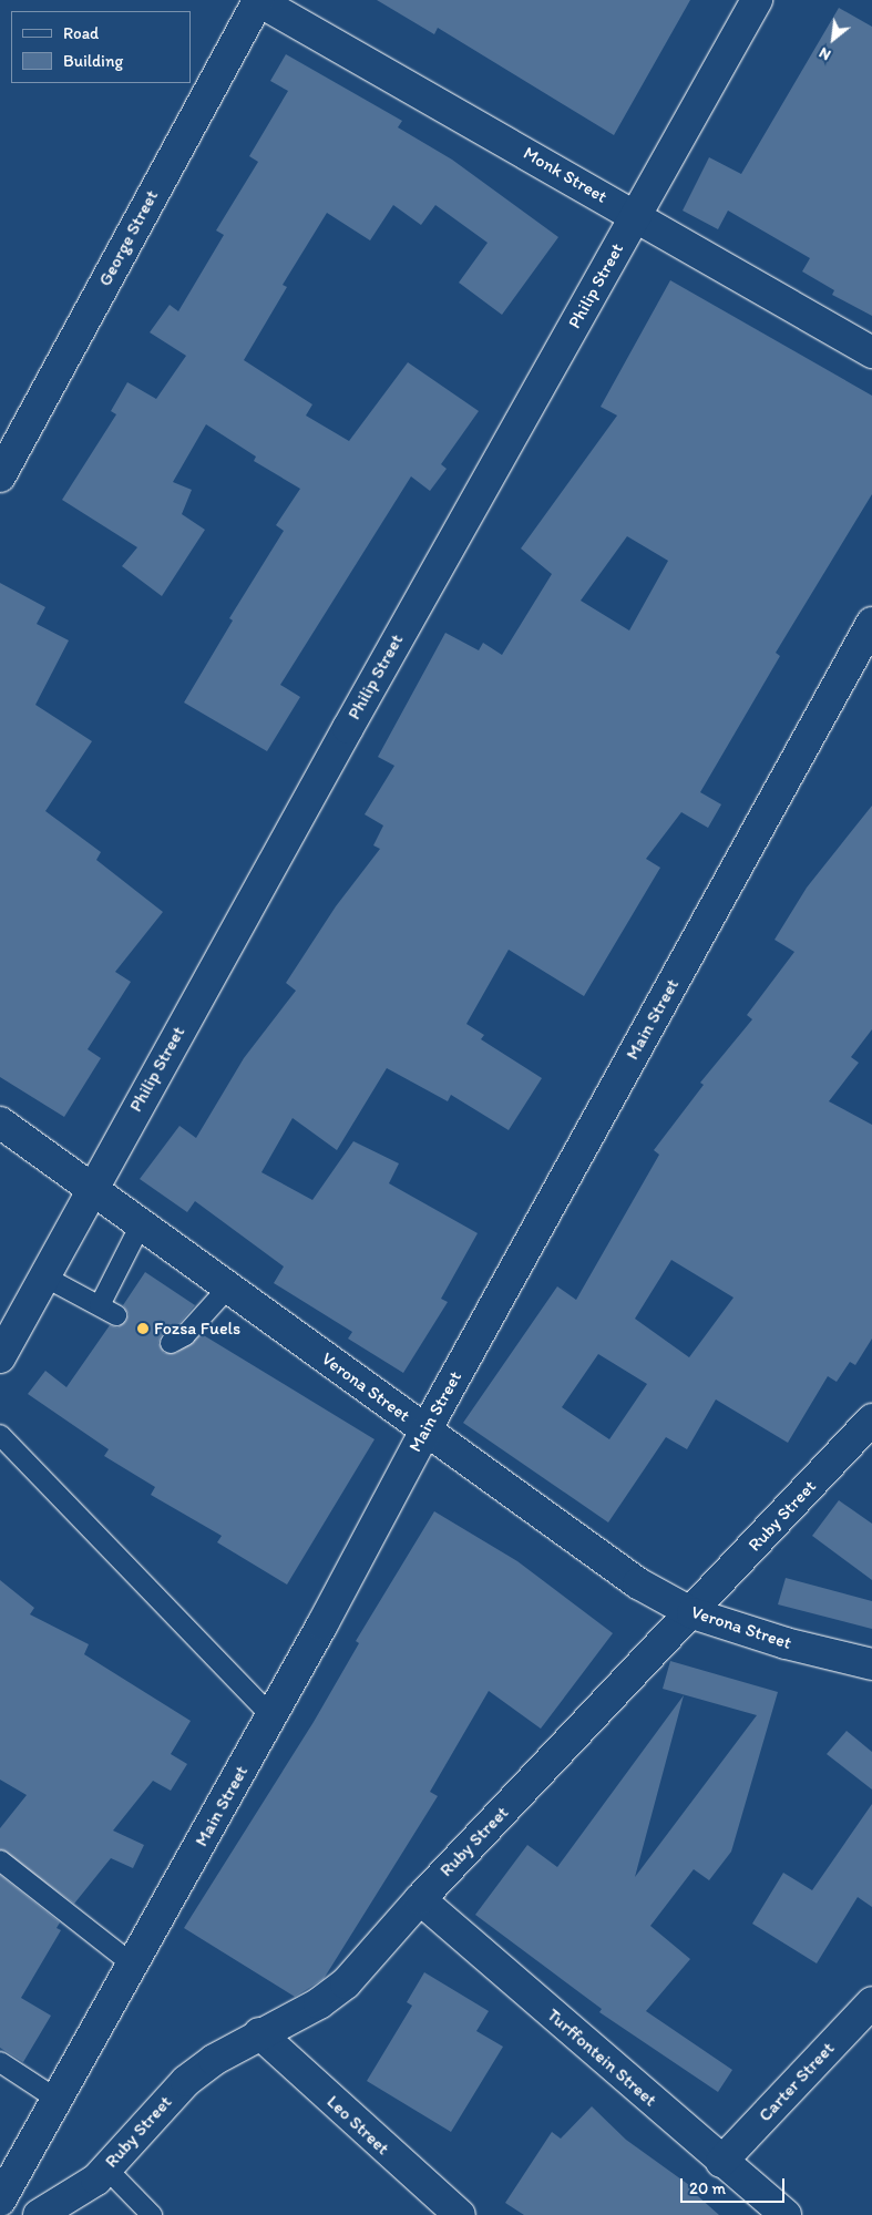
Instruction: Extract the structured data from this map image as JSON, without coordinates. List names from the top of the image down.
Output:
{
  "streets": {
    "street": [
      "Monk Street",
      "George Street",
      "Philip Street",
      "Main Street",
      "Verona Street",
      "Ruby Street",
      "Turffontein Street",
      "Carter Street",
      "Leo Street"
    ]
  },
  "crossings": [
    ["Monk Street", "George Street"],
    ["Monk Street", "Philip Street"],
    ["Philip Street", "Verona Street"],
    ["Main Street", "Verona Street"],
    ["Verona Street", "Ruby Street"],
    ["Ruby Street", "Turffontein Street"],
    ["Ruby Street", "Leo Street"],
    ["Turffontein Street", "Carter Street"]
  ],
  "places": ["Fozsa Fuels"],
  "legend": ["Road", "Building"],
  "scale_bar": "20 m",
  "north": "bottom left"
}
